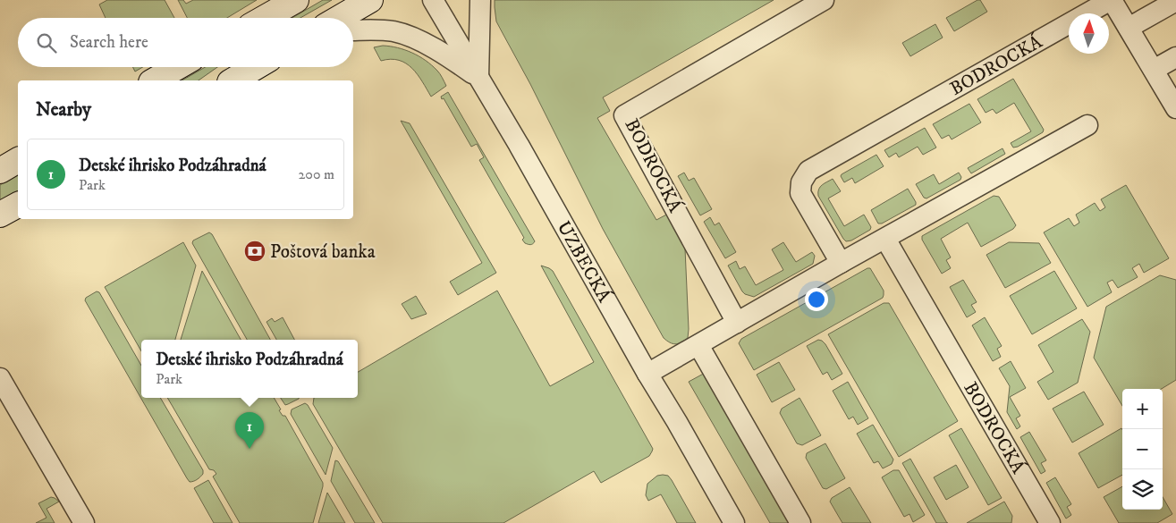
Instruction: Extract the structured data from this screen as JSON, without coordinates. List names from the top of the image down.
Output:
{
  "streets": {
    "street": ["BODROCKÁ", "UZBECKÁ"]
  },
  "places": {
    "bank": ["Poštová banka"]
  },
  "north": "top",
  "page": {
    "search": "Search here",
    "heading": "Nearby",
    "list": [
      {
        "mark": "1",
        "name": "Detské ihrisko Podzáhradná",
        "note": "Park",
        "value": "200 m"
      }
    ],
    "popup": ["Detské ihrisko Podzáhradná", "Park"],
    "map_buttons": ["+", "−"],
    "pins": "1"
  }
}
